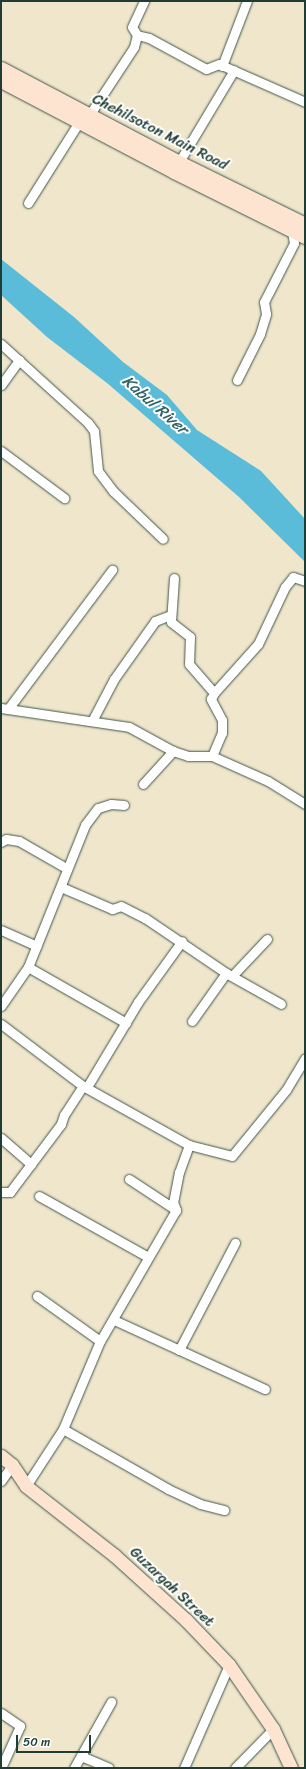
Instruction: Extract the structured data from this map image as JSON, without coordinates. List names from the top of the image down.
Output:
{
  "streets": {
    "main road": ["Chehilsoton Main Road", "Guzargah Street"]
  },
  "water": ["Kabul River"],
  "scale_bar": "50 m"
}
